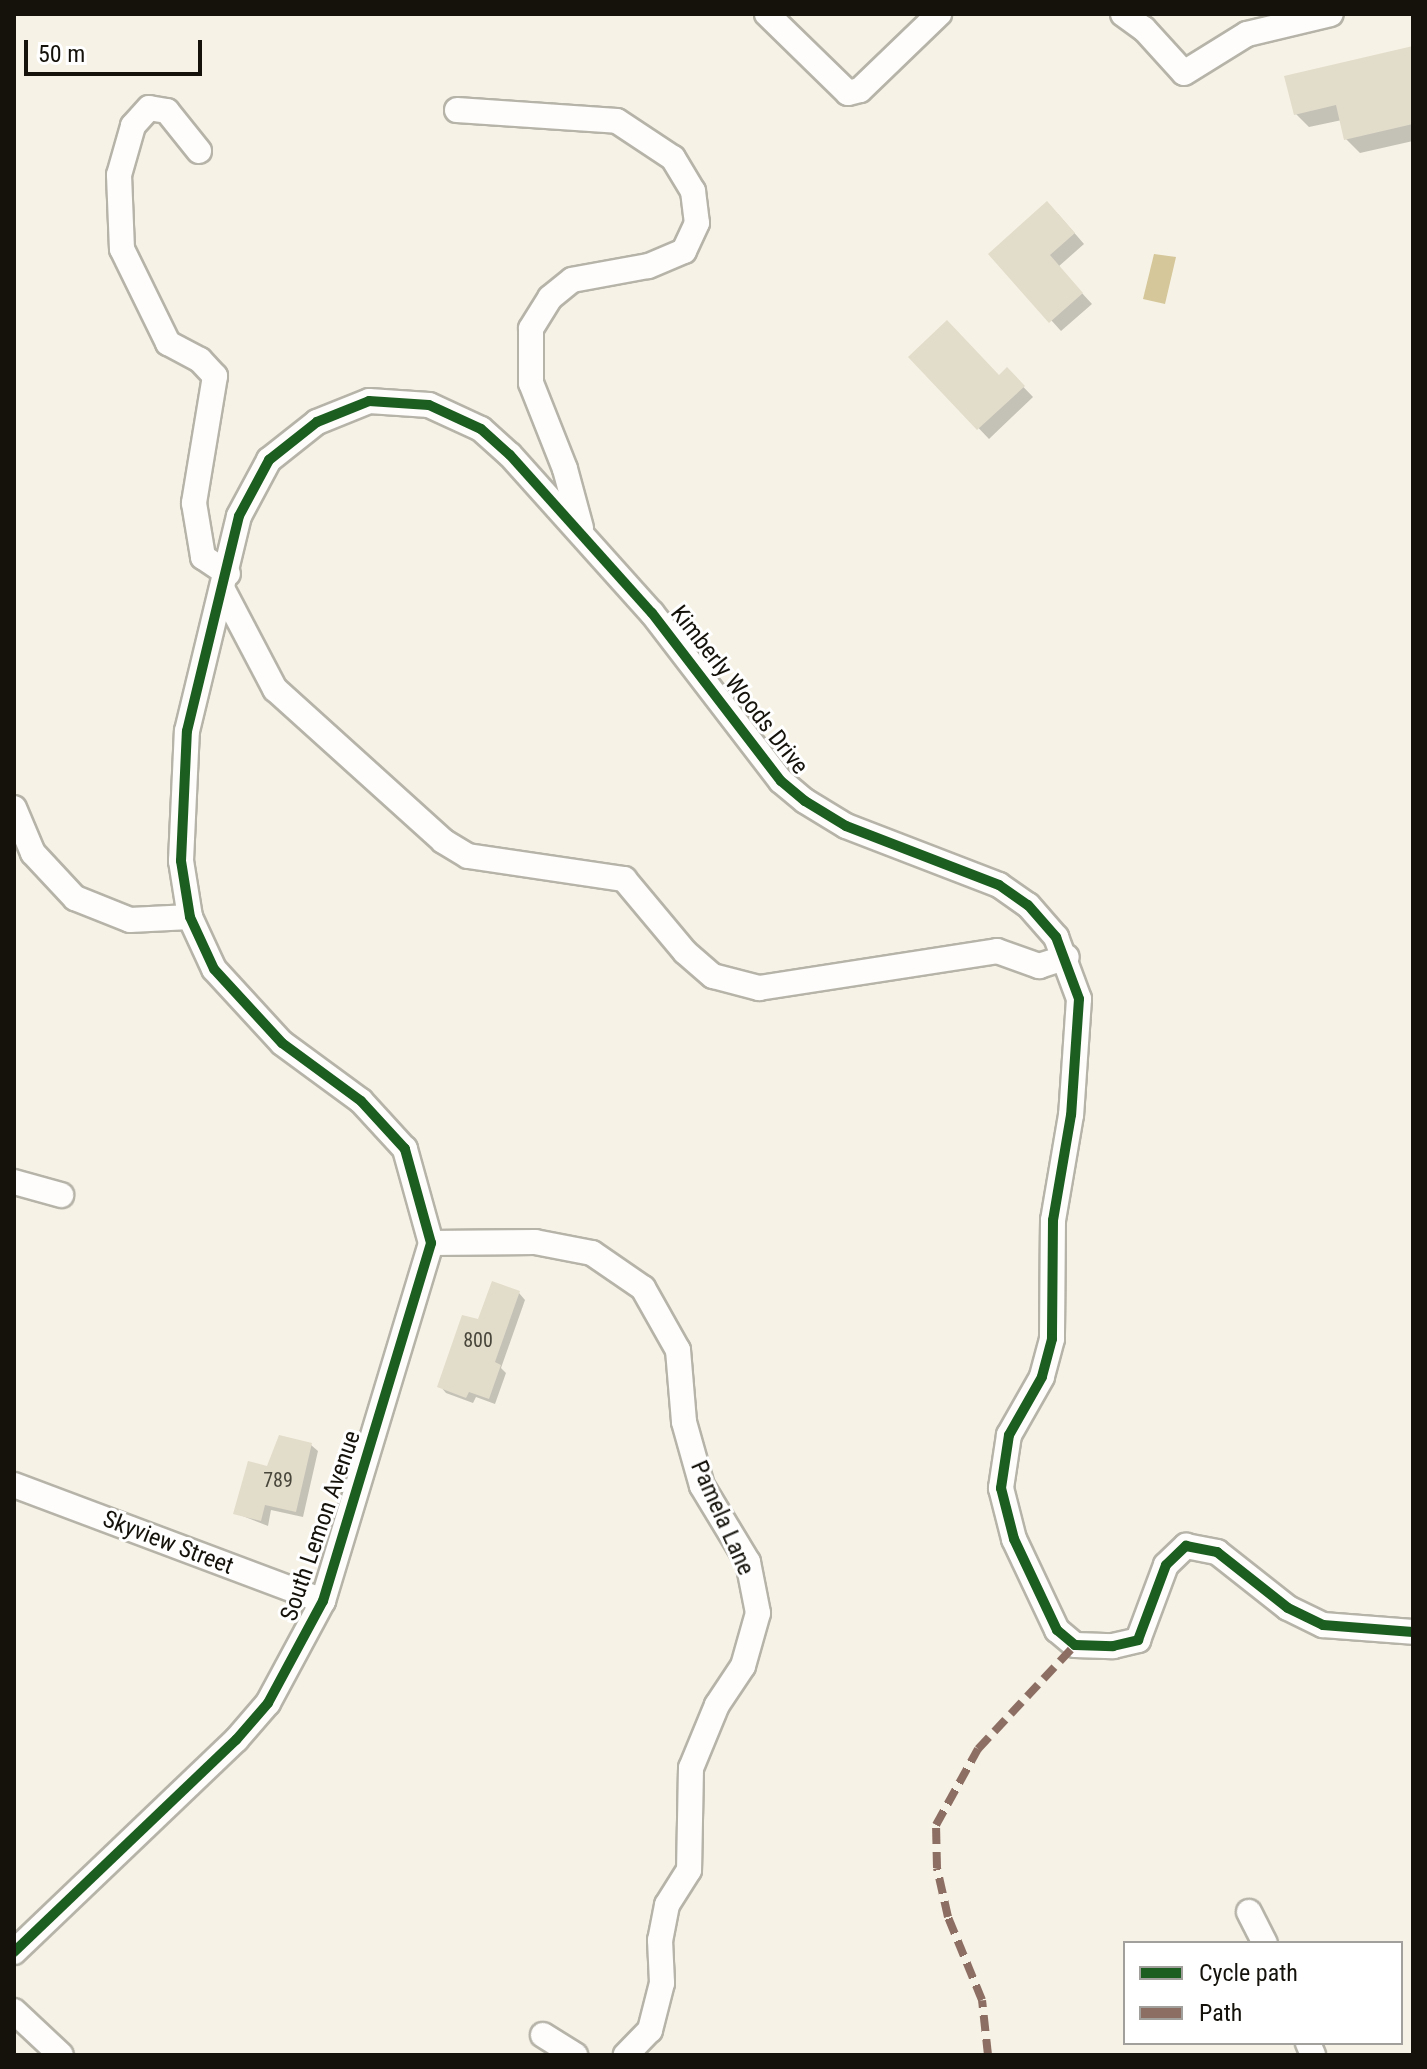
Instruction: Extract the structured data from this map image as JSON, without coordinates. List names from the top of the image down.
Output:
{
  "streets": {
    "street": [
      "Kimberly Woods Drive",
      "Pamela Lane",
      "South Lemon Avenue",
      "Skyview Street"
    ]
  },
  "crossings": [
    ["Kimberly Woods Drive", "Pamela Lane"],
    ["Kimberly Woods Drive", "South Lemon Avenue"],
    ["Pamela Lane", "South Lemon Avenue"],
    ["South Lemon Avenue", "Skyview Street"]
  ],
  "house_numbers": ["800", "789"],
  "legend": ["Cycle path", "Path"],
  "scale_bar": "50 m"
}
